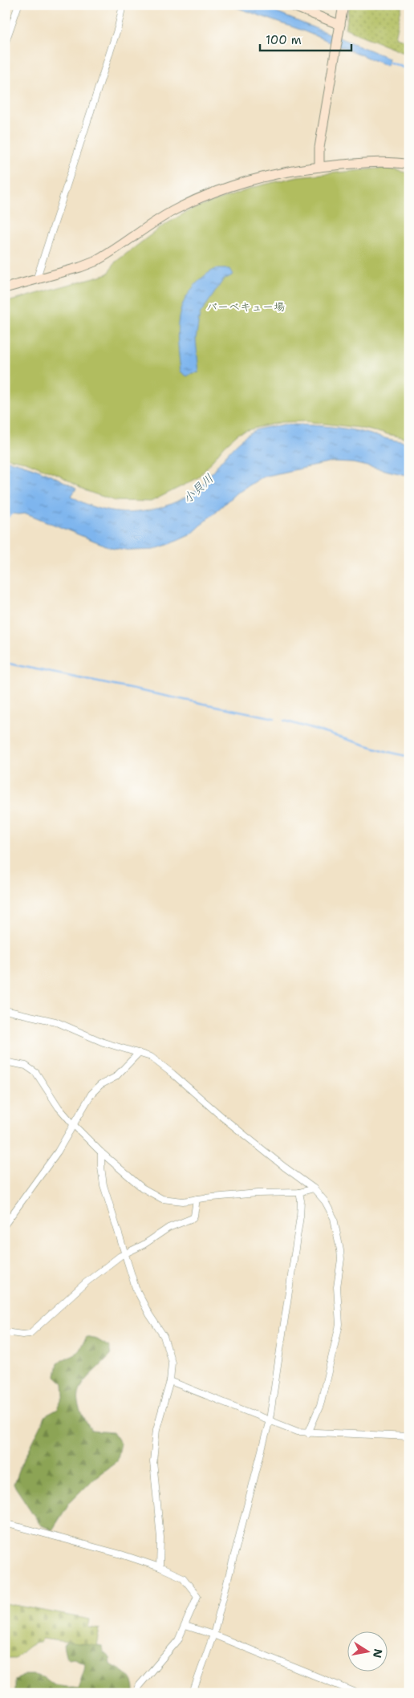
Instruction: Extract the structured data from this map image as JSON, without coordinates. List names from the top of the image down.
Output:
{
  "water": ["小貝川"],
  "parks": ["バーベキュー場"],
  "scale_bar": "100 m",
  "north": "right"
}
